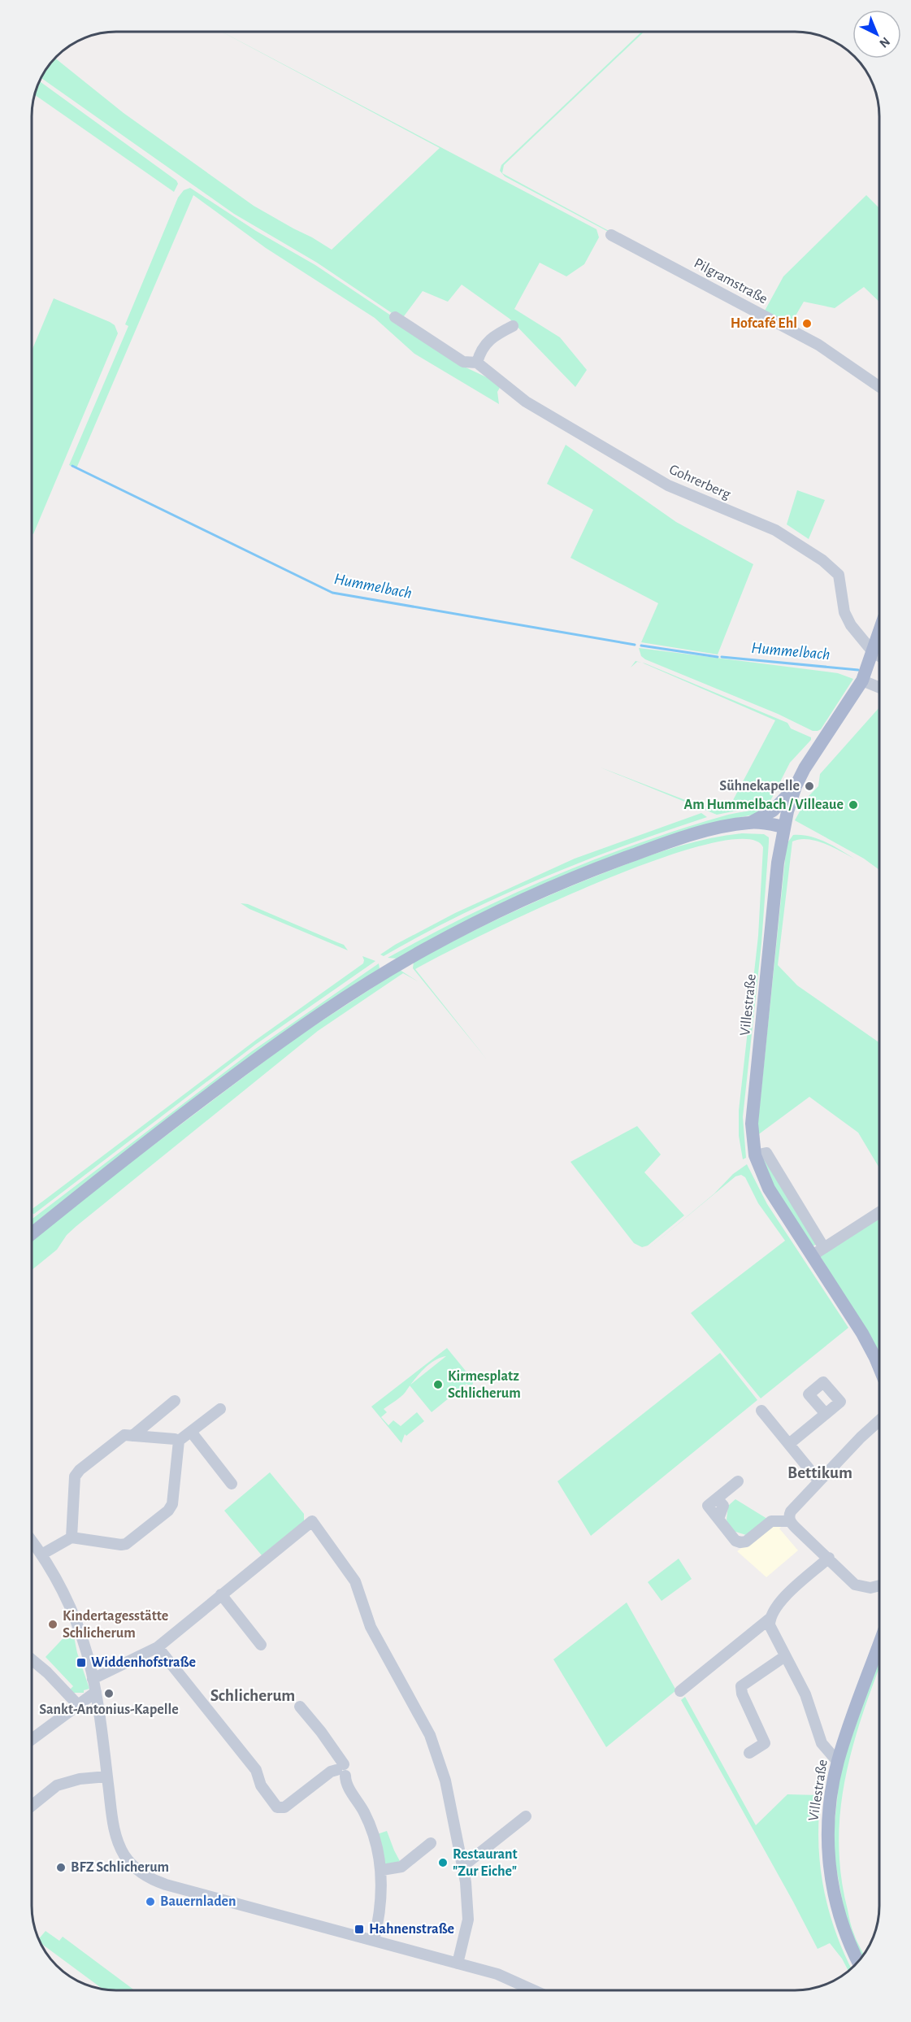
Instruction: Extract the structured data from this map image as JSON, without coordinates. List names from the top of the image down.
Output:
{
  "streets": {
    "main road": ["Villestraße"],
    "street": ["Pilgramstraße", "Gohrerberg"]
  },
  "crossings": [
    ["Gohrerberg", "Villestraße"]
  ],
  "districts": ["Bettikum", "Schlicherum"],
  "water": ["Hummelbach"],
  "places": {
    "other": [
      "Hofcafé Ehl",
      "Sühnekapelle",
      "Am Hummelbach / Villeaue",
      "Kirmesplatz Schlicherum",
      "Kindertagesstätte Schlicherum",
      "Sankt-Antonius-Kapelle",
      "Restaurant \"Zur Eiche\"",
      "BFZ Schlicherum",
      "Bauernladen"
    ],
    "transit": ["Widdenhofstraße", "Hahnenstraße"]
  },
  "north": "bottom right"
}
